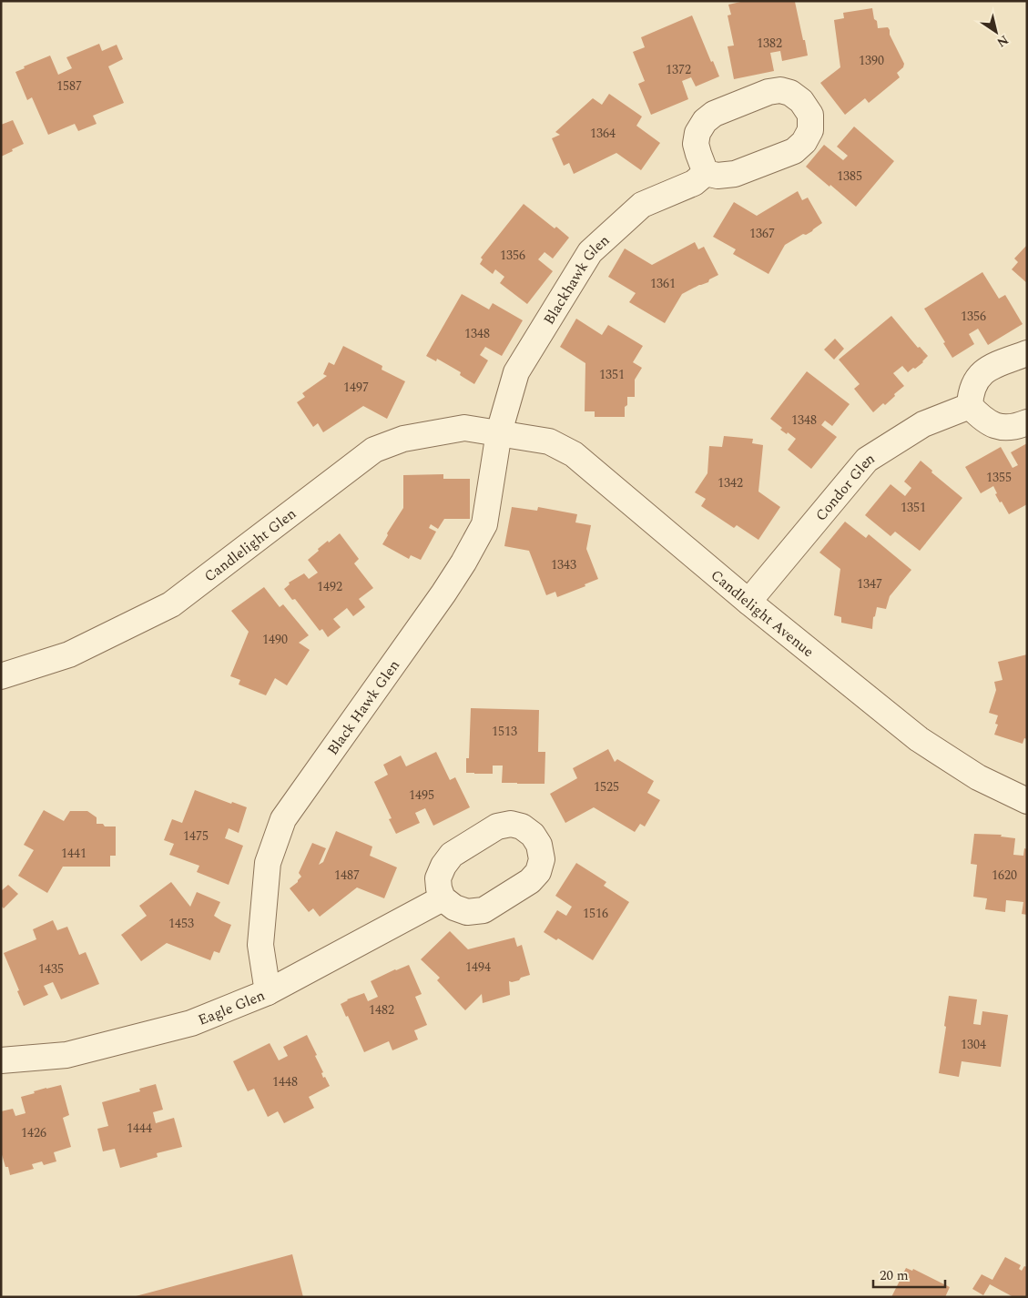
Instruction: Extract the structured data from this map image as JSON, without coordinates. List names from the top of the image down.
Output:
{
  "streets": {
    "street": [
      "Blackhawk Glen",
      "Condor Glen",
      "Candlelight Glen",
      "Candlelight Avenue",
      "Black Hawk Glen",
      "Eagle Glen"
    ]
  },
  "crossings": [
    ["Blackhawk Glen", "Candlelight Glen"],
    ["Blackhawk Glen", "Candlelight Avenue"],
    ["Blackhawk Glen", "Black Hawk Glen"],
    ["Condor Glen", "Candlelight Avenue"],
    ["Candlelight Glen", "Candlelight Avenue"],
    ["Candlelight Glen", "Black Hawk Glen"],
    ["Candlelight Avenue", "Black Hawk Glen"],
    ["Black Hawk Glen", "Eagle Glen"]
  ],
  "house_numbers": [
    "1382",
    "1390",
    "1372",
    "1587",
    "1364",
    "1385",
    "1367",
    "1356",
    "1361",
    "1356",
    "1348",
    "1351",
    "1497",
    "1348",
    "1355",
    "1342",
    "1351",
    "1343",
    "1347",
    "1492",
    "1490",
    "1513",
    "1525",
    "1495",
    "1475",
    "1441",
    "1487",
    "1620",
    "1516",
    "1453",
    "1494",
    "1435",
    "1482",
    "1304",
    "1448",
    "1444",
    "1426"
  ],
  "scale_bar": "20 m",
  "north": "bottom right"
}
